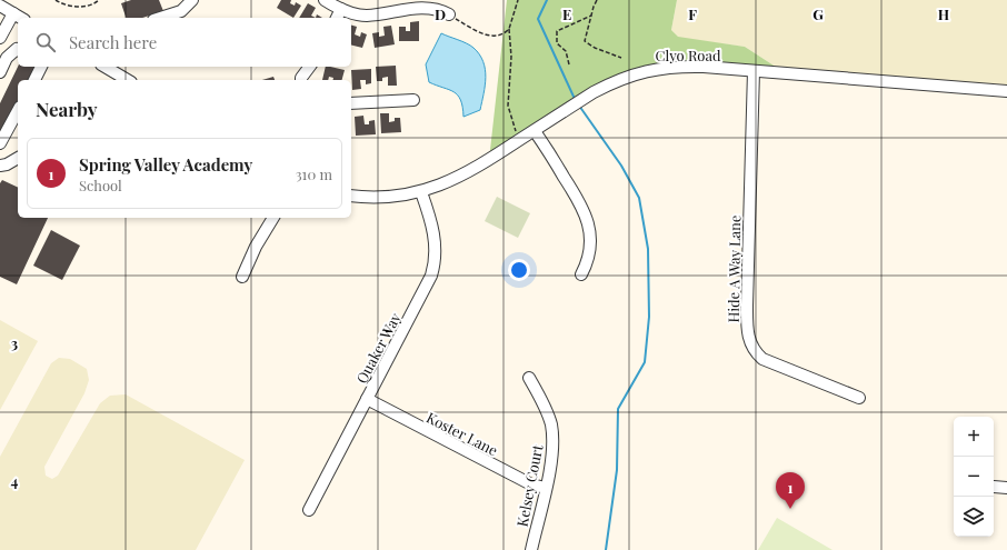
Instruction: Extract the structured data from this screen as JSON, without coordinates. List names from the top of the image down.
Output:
{
  "streets": {
    "street": [
      "Clyo Road",
      "Hide A Way Lane",
      "Quaker Way",
      "Koster Lane",
      "Kelsey Court"
    ]
  },
  "crossings": [
    ["Clyo Road", "Hide A Way Lane"],
    ["Clyo Road", "Quaker Way"],
    ["Quaker Way", "Koster Lane"],
    ["Koster Lane", "Kelsey Court"]
  ],
  "page": {
    "search": "Search here",
    "heading": "Nearby",
    "list": [
      {
        "mark": "1",
        "name": "Spring Valley Academy",
        "note": "School",
        "value": "310 m"
      }
    ],
    "map_buttons": ["+", "−"],
    "pins": "1"
  },
  "grid": {
    "columns": [
      "D",
      "E",
      "F",
      "G",
      "H"
    ],
    "rows": ["3", "4"]
  }
}
